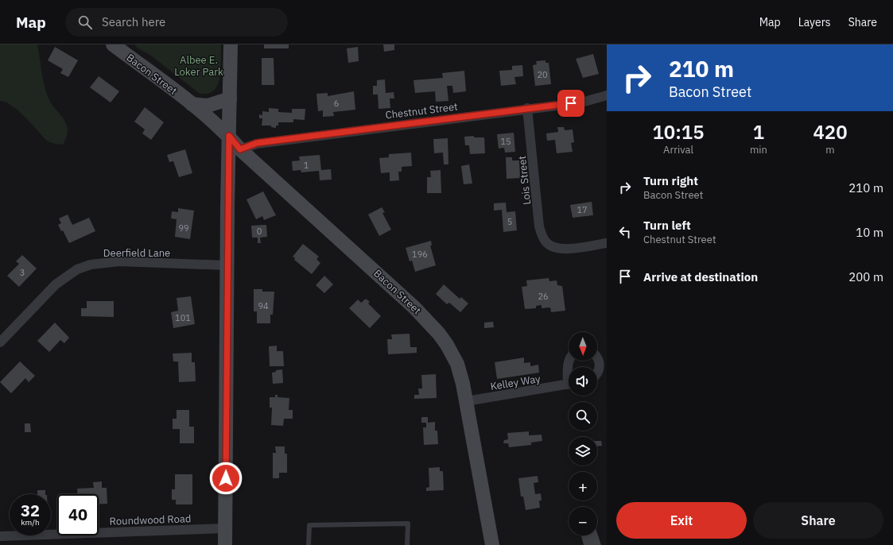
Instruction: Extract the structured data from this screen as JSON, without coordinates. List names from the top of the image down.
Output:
{
  "streets": {
    "street": [
      "Bacon Street",
      "Chestnut Street",
      "Lois Street",
      "Deerfield Lane",
      "Kelley Way",
      "Roundwood Road"
    ]
  },
  "crossings": [
    ["Bacon Street", "Chestnut Street"],
    ["Bacon Street", "Kelley Way"],
    ["Chestnut Street", "Lois Street"]
  ],
  "parks": ["Albee E. Loker Park"],
  "house_numbers": [
    "20",
    "6",
    "15",
    "1",
    "17",
    "5",
    "99",
    "0",
    "196",
    "3",
    "26",
    "94",
    "101"
  ],
  "north": "bottom",
  "page": {
    "header": "Map",
    "search": "Search here",
    "nav": ["Map", "Layers", "Share"],
    "turn": ["210 m", "Bacon Street"],
    "eta": [
      "10:15",
      "Arrival",
      "1",
      "min",
      "420",
      "m"
    ],
    "list": [
      {
        "name": "Turn right",
        "note": "Bacon Street",
        "value": "210 m"
      },
      {
        "name": "Turn left",
        "note": "Chestnut Street",
        "value": "10 m"
      },
      {
        "name": "Arrive at destination",
        "value": "200 m"
      }
    ],
    "map_buttons": ["+", "−"],
    "speed": "32 km/h",
    "limit": "40",
    "buttons": ["Exit", "Share"]
  }
}
